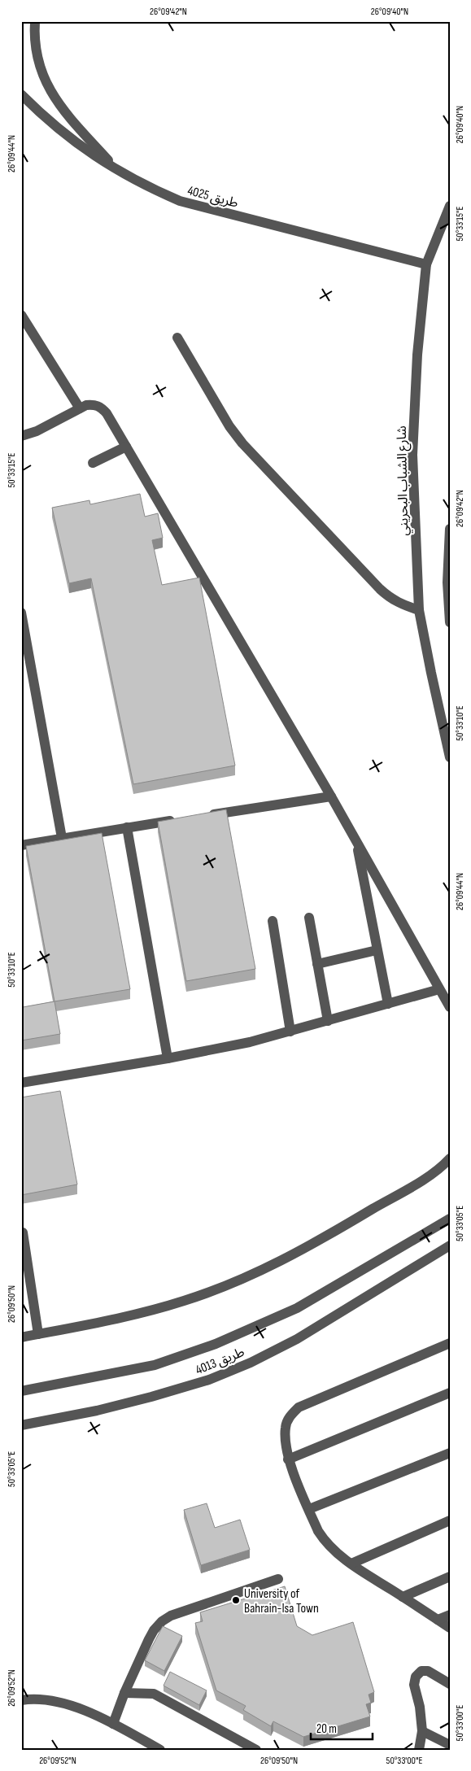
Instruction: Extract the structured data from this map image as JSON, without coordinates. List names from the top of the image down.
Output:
{
  "streets": {
    "street": ["طريق 4025", "شارع الشباب البحريني", "طريق 4013"]
  },
  "crossings": [
    ["طريق 4025", "شارع الشباب البحريني"]
  ],
  "places": ["University of Bahrain-Isa Town"],
  "scale_bar": "20 m",
  "coordinates": [
    "26°09'42\"N",
    "26°09'40\"N",
    "26°09'44\"N",
    "50°33'15\"E",
    "50°33'10\"E",
    "50°33'05\"E",
    "26°09'50\"N",
    "26°09'52\"N",
    "50°33'00\"E"
  ]
}
